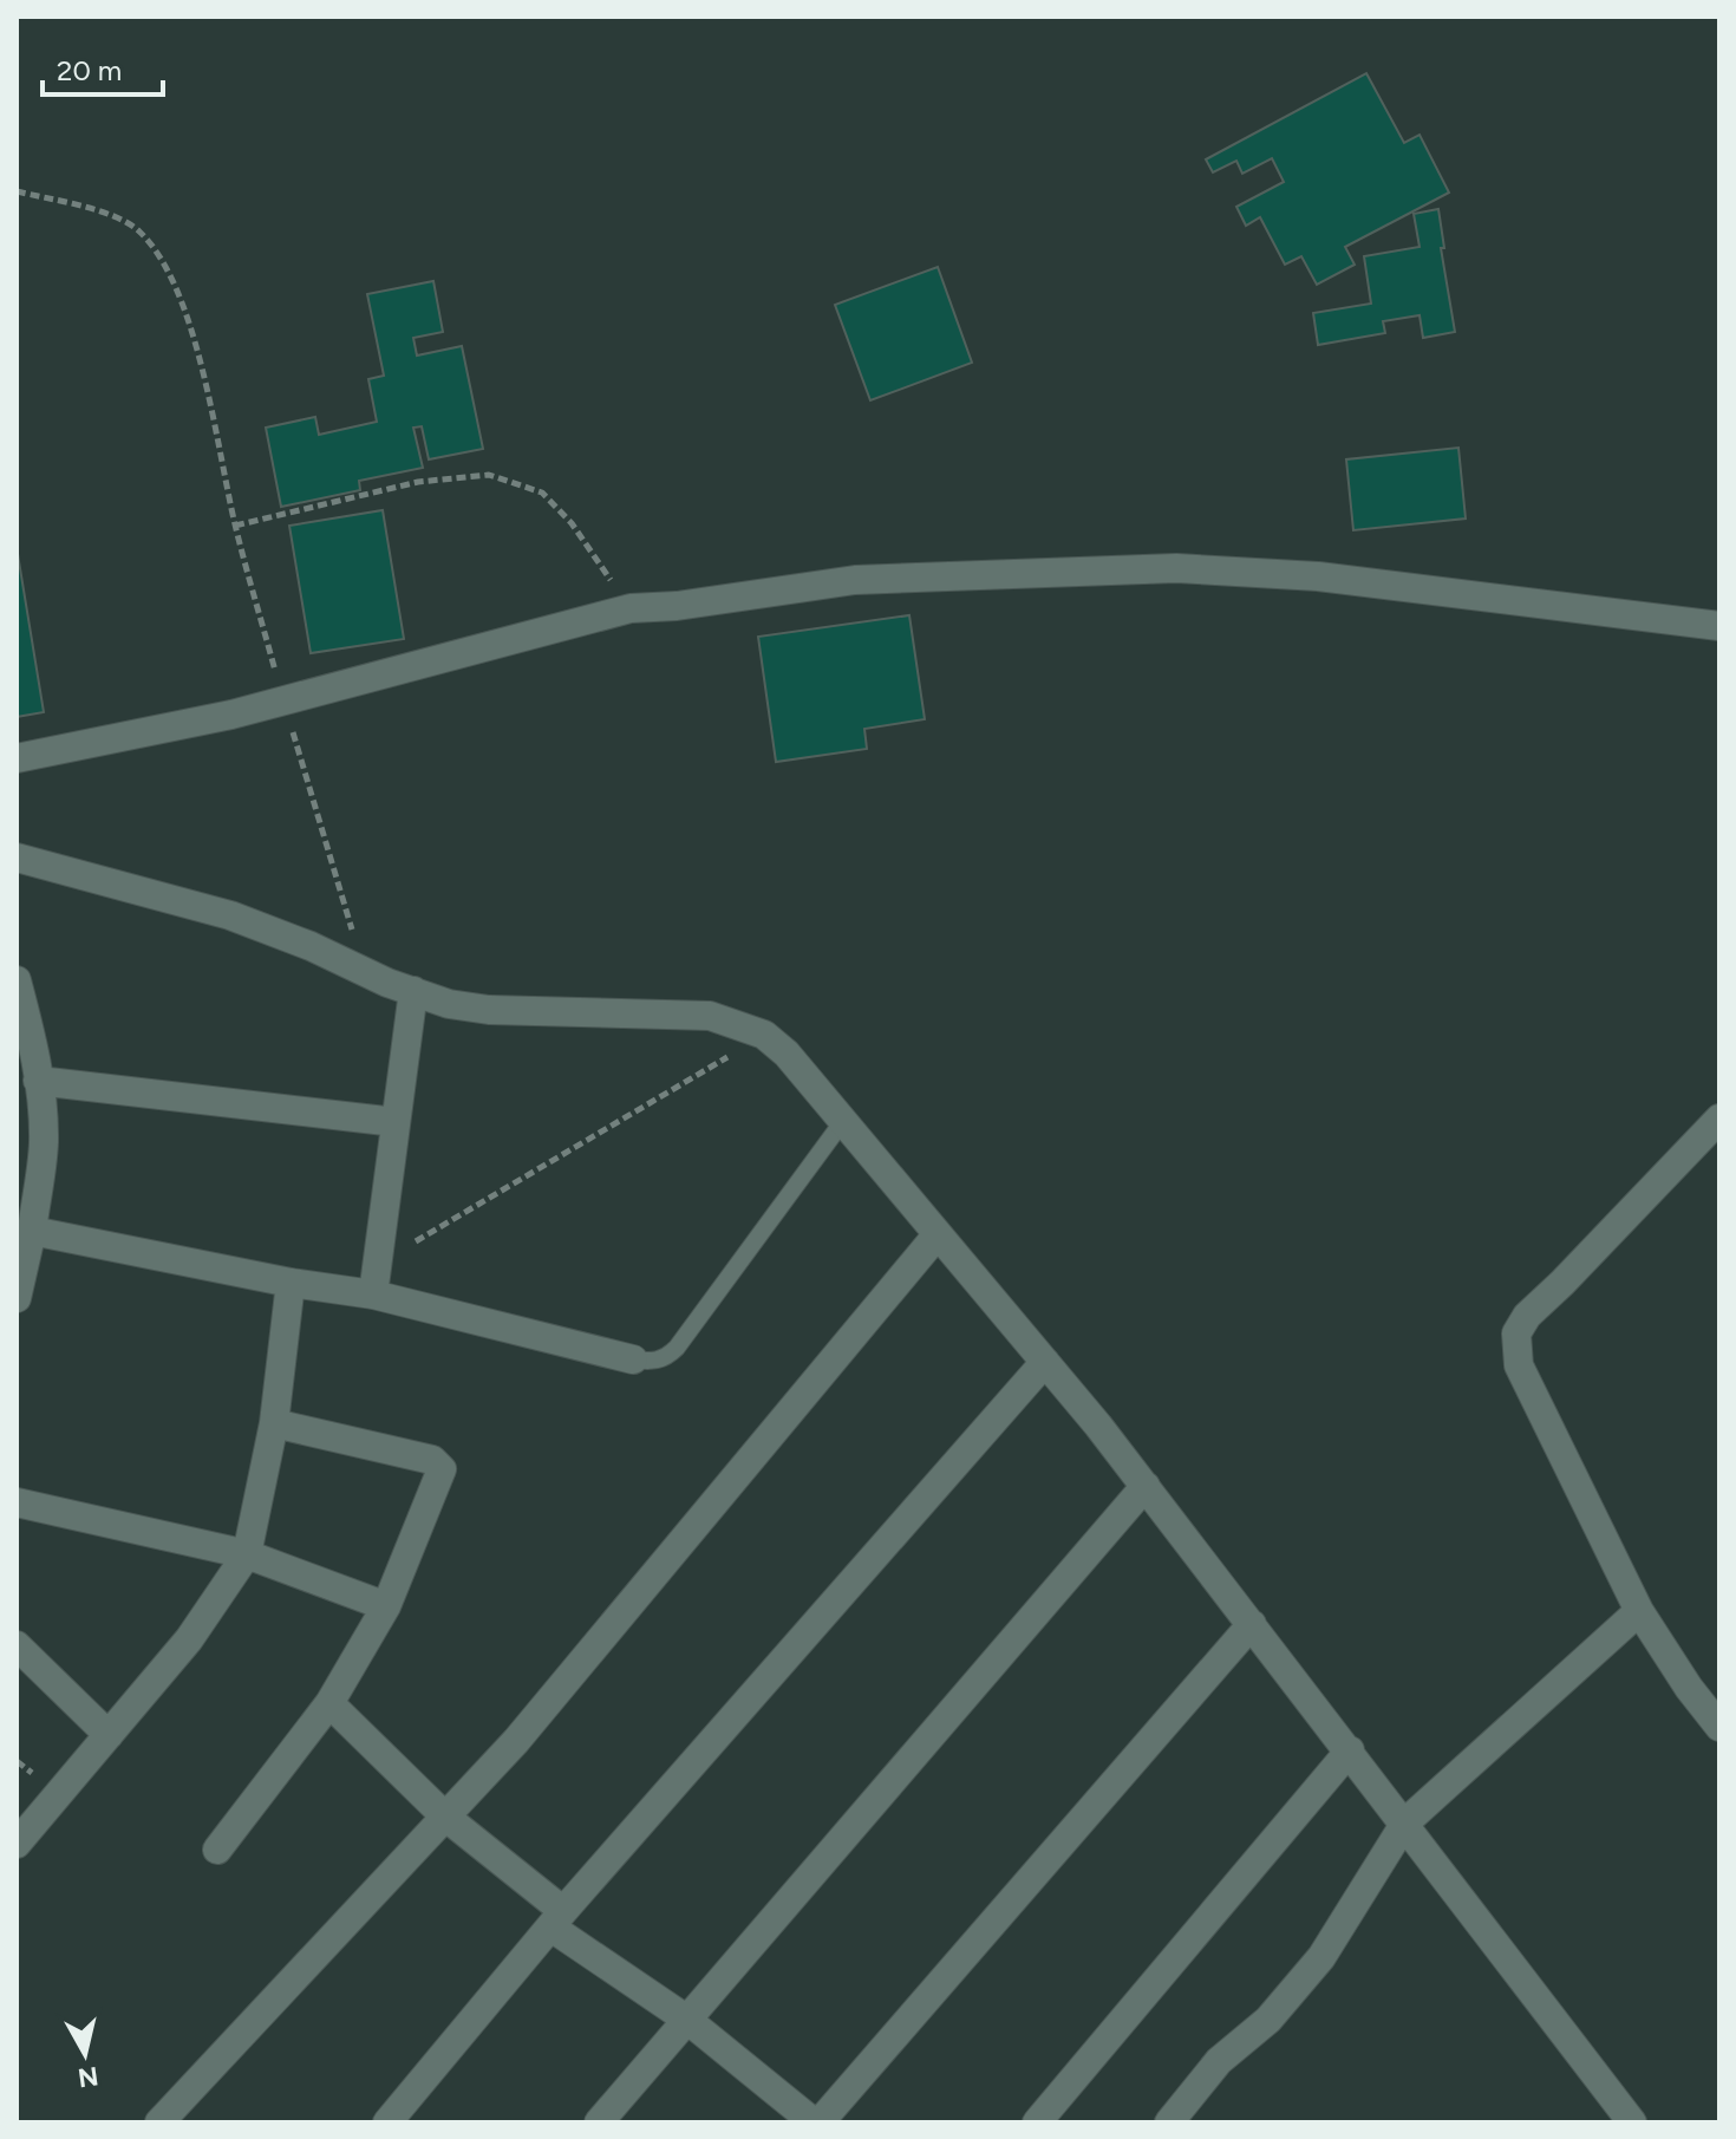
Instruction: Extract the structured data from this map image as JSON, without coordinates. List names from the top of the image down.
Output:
{
  "scale_bar": "20 m",
  "north": "bottom"
}
